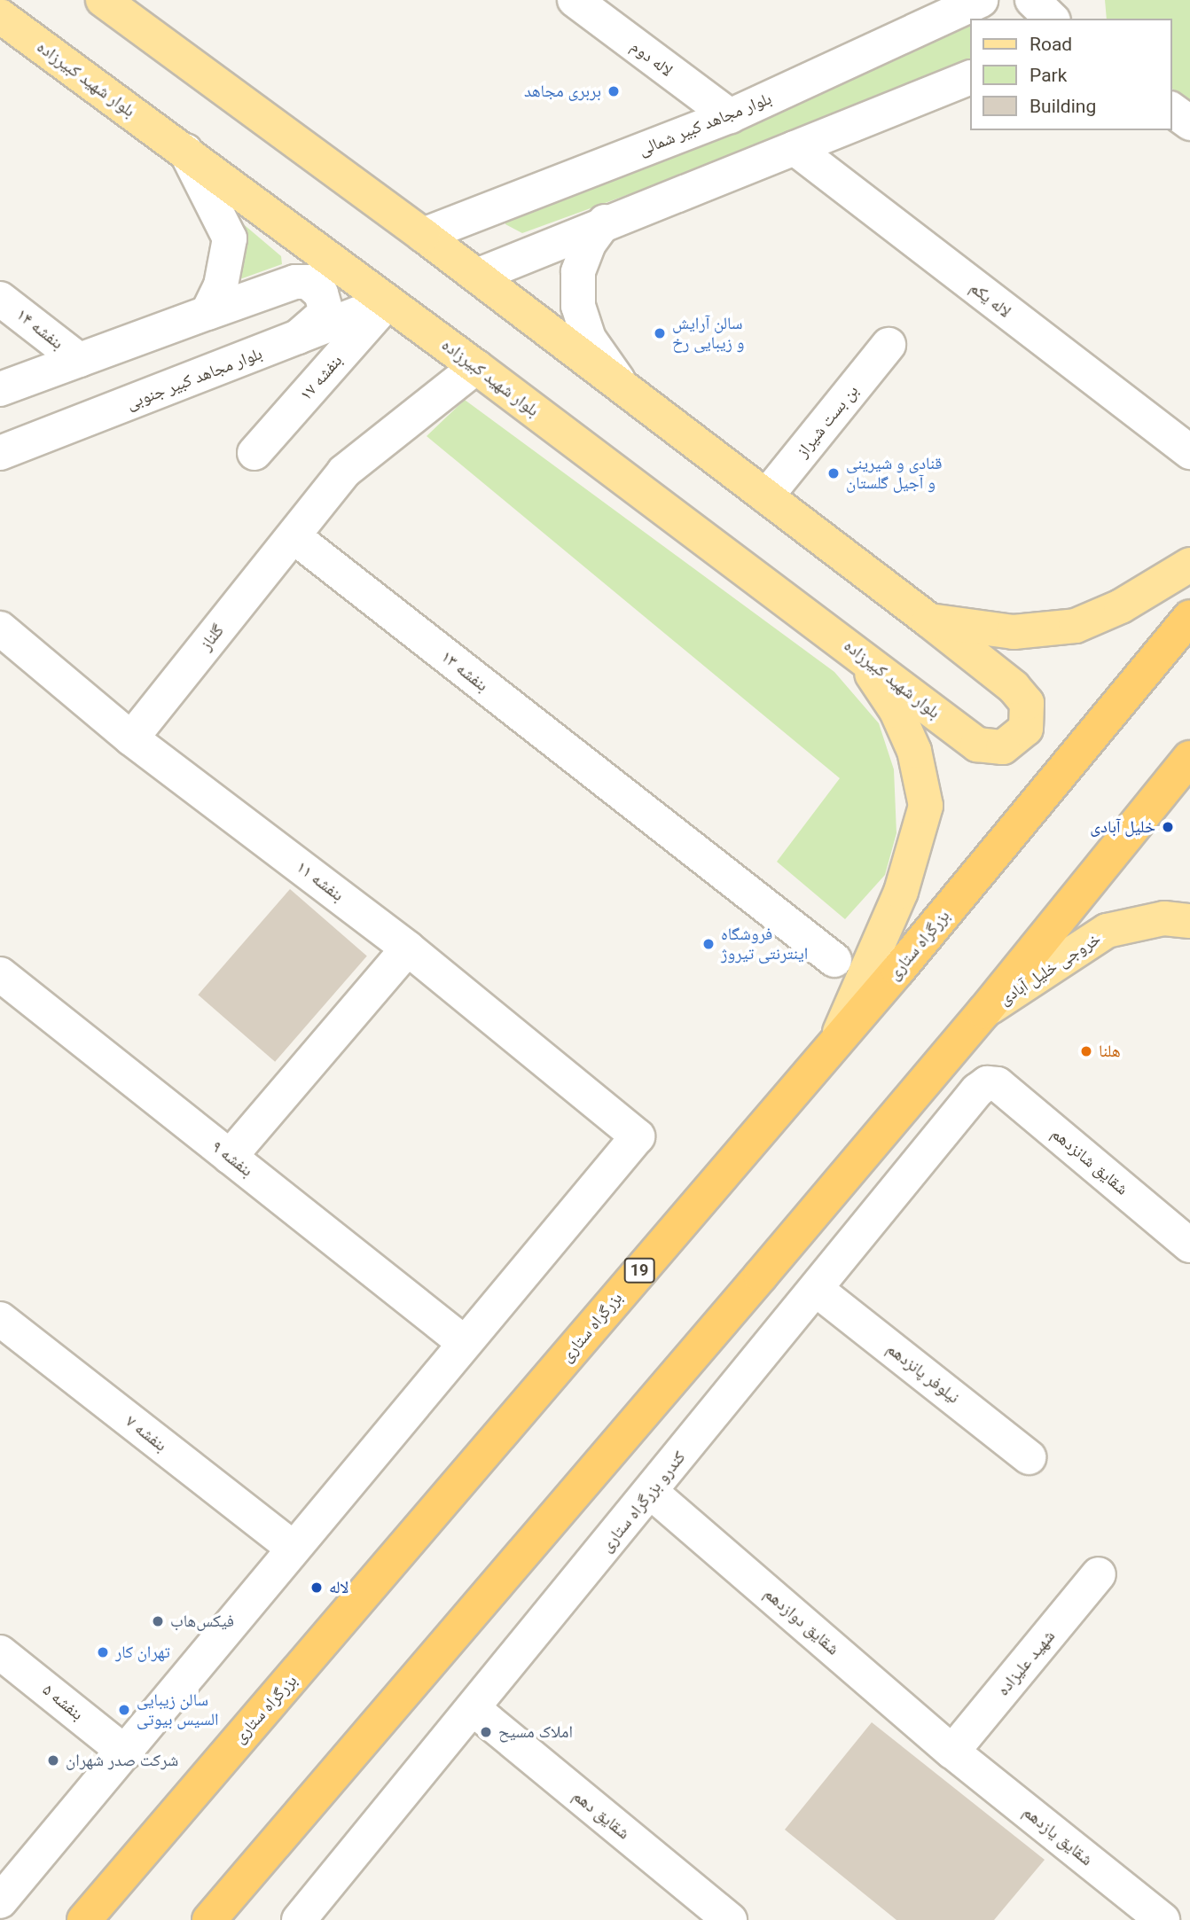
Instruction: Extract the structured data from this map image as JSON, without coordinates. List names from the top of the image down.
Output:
{
  "streets": {
    "highway": ["بزرگراه ستاری", "19"],
    "main road": ["بلوار شهید کبیرزاده", "خروجی خلیل آبادی"],
    "street": [
      "لاله دوم",
      "بلوار مجاهد کبیر شمالی",
      "لاله یکم",
      "بنفشه ۱۴",
      "بنفشه ۱۷",
      "بلوار مجاهد کبیر جنوبی",
      "بن بست شیراز",
      "گلناز",
      "بنفشه ۱۳",
      "بنفشه ۱۱",
      "بنفشه ۹",
      "شقایق شانزدهم",
      "نیلوفر پانزدهم",
      "بنفشه ۷",
      "کندرو بزرگراه ستاری",
      "شقایق دوازدهم",
      "شهید علیزاده",
      "بنفشه ۵",
      "شقایق دهم",
      "شقایق یازدهم"
    ]
  },
  "crossings": [
    ["لاله دوم", "بلوار مجاهد کبیر شمالی"],
    ["بلوار شهید کبیرزاده", "بنفشه ۱۷"],
    ["بلوار شهید کبیرزاده", "بلوار مجاهد کبیر جنوبی"],
    ["بنفشه ۱۷", "بلوار مجاهد کبیر جنوبی"],
    ["گلناز", "بنفشه ۱۳"],
    ["گلناز", "بنفشه ۱۱"],
    ["بنفشه ۱۱", "بنفشه ۹"],
    ["شقایق شانزدهم", "کندرو بزرگراه ستاری"],
    ["نیلوفر پانزدهم", "کندرو بزرگراه ستاری"],
    ["کندرو بزرگراه ستاری", "شقایق دوازدهم"],
    ["کندرو بزرگراه ستاری", "شقایق دهم"],
    ["شقایق دوازدهم", "شهید علیزاده"],
    ["شقایق دوازدهم", "شقایق یازدهم"],
    ["شهید علیزاده", "شقایق یازدهم"]
  ],
  "places": [
    "بربری مجاهد",
    "سالن آرایش و زیبایی رخ",
    "قنادی و شیرینی و آجیل گلستان",
    "خلیل آبادی",
    "فروشگاه اینترنتی تیروژ",
    "هلنا",
    "لاله",
    "فیکس‌هاب",
    "تهران کار",
    "سالن زیبایی السیس بیوتی",
    "املاک مسیح",
    "شرکت صدر شهران"
  ],
  "legend": ["Road", "Park", "Building"]
}
